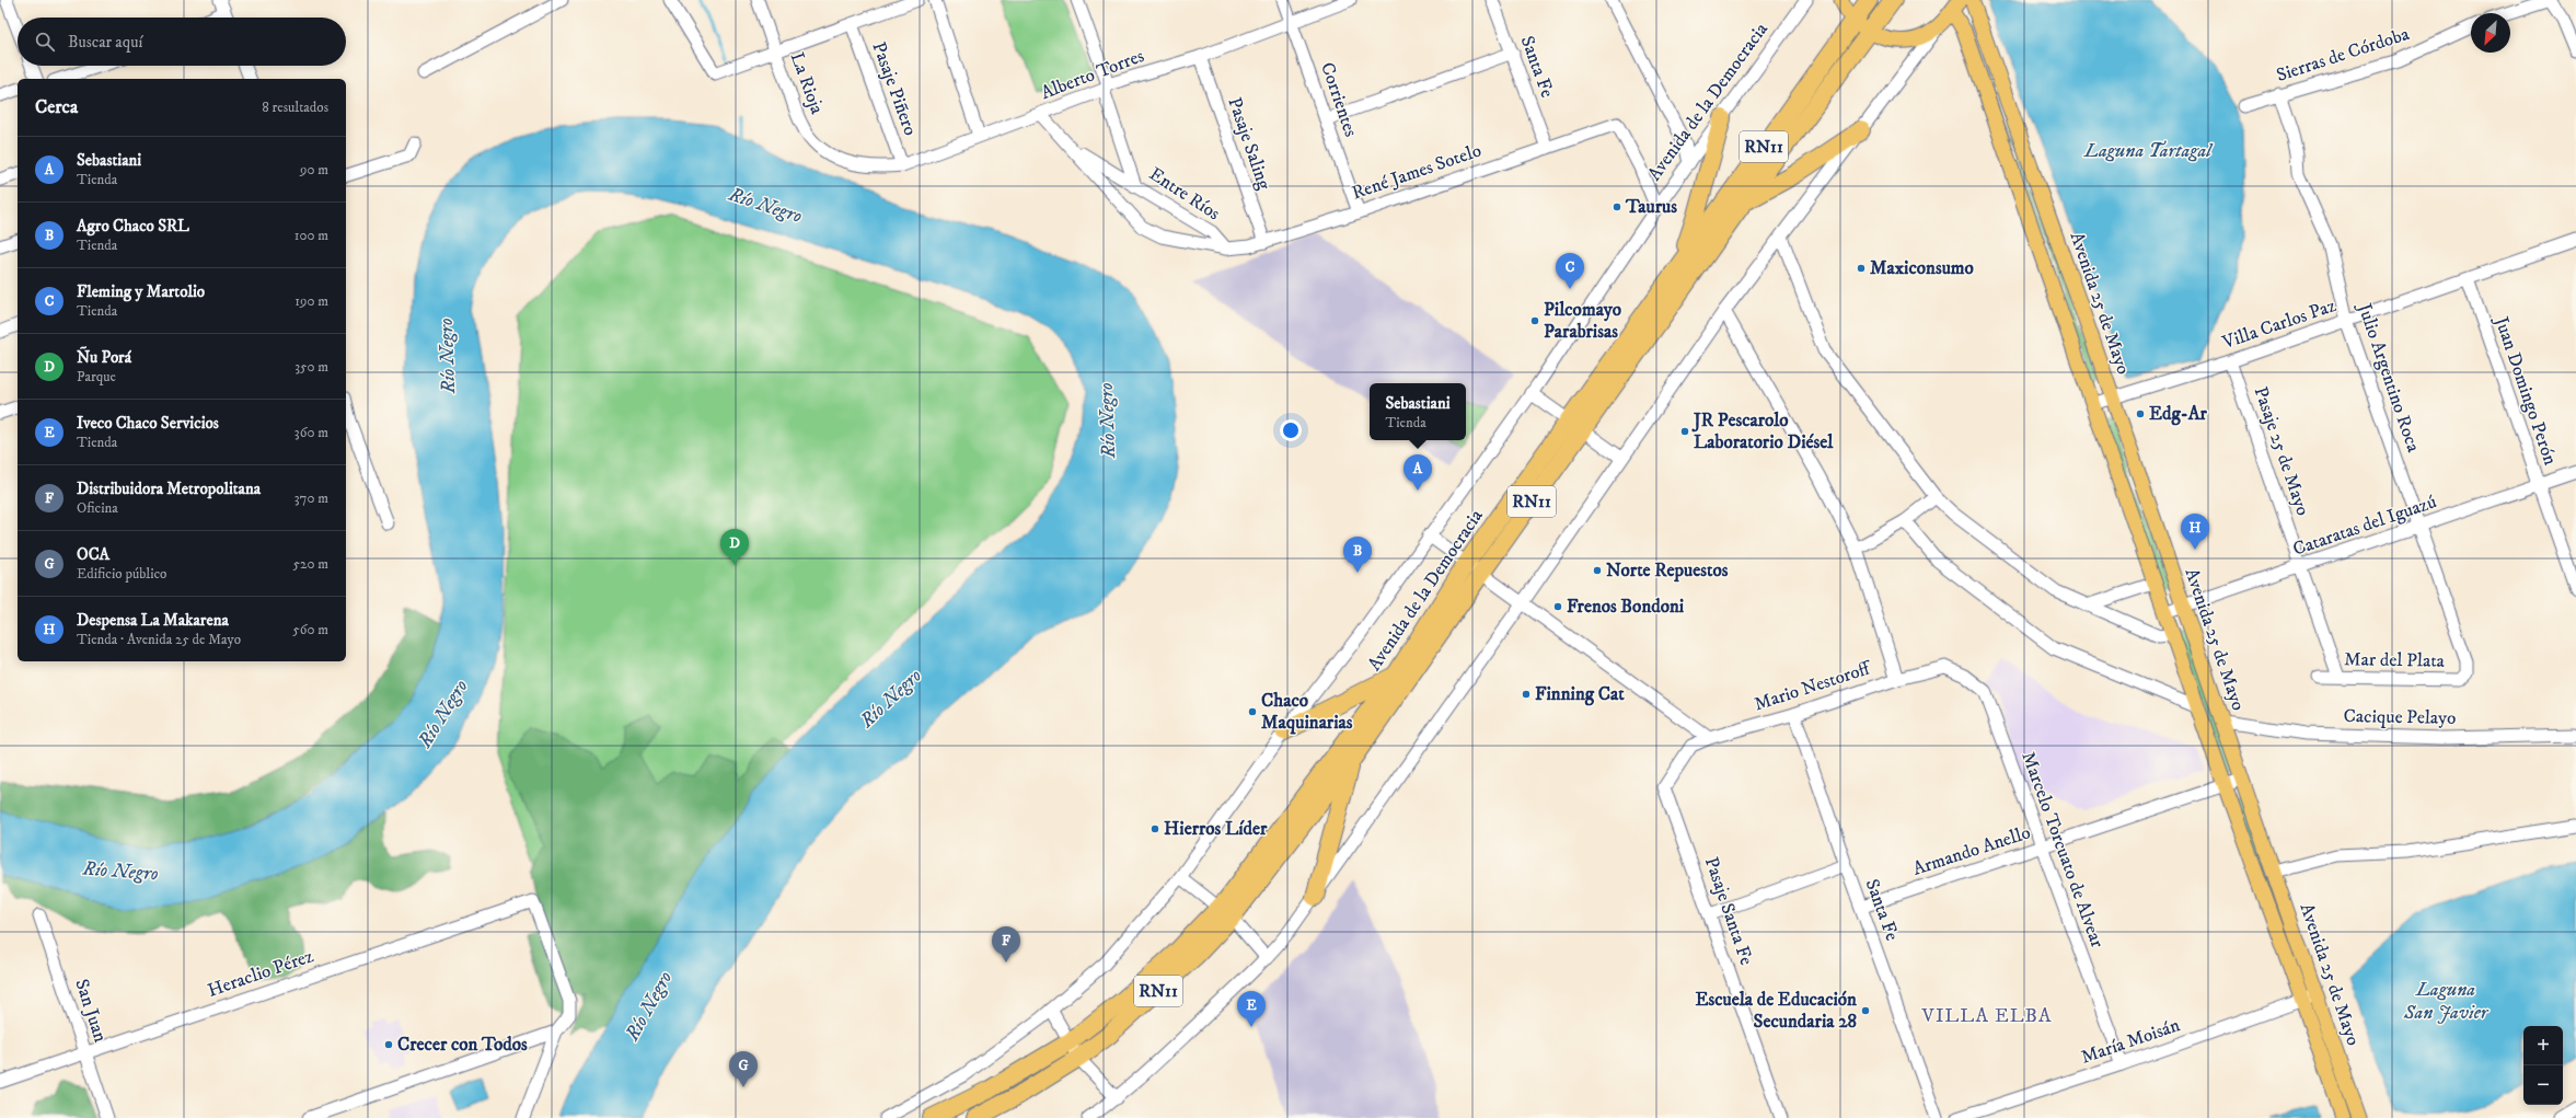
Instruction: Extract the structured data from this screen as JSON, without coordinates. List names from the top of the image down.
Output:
{
  "streets": {
    "highway": ["Avenida de la Democracia", "RN11"],
    "main road": ["Avenida 25 de Mayo"],
    "street": [
      "Sierras de Córdoba",
      "Santa Fe",
      "Alberto Torres",
      "La Rioja",
      "Pasaje Piñero",
      "Corrientes",
      "Pasaje Saling",
      "René James Sotelo",
      "Entre Ríos",
      "Villa Carlos Paz",
      "Julio Argentino Roca",
      "Juan Domingo Perón",
      "Pasaje 25 de Mayo",
      "Cataratas del Iguazú",
      "Mar del Plata",
      "Mario Nestoroff",
      "Cacique Pelayo",
      "Marcelo Torcuato de Alvear",
      "Armando Anello",
      "Pasaje Santa Fe",
      "Heraclio Pérez",
      "San Juan",
      "María Moisán"
    ]
  },
  "crossings": [
    ["Sierras de Córdoba", "Julio Argentino Roca"],
    ["Santa Fe", "René James Sotelo"],
    ["Santa Fe", "Mario Nestoroff"],
    ["Santa Fe", "Armando Anello"],
    ["Alberto Torres", "La Rioja"],
    ["Alberto Torres", "Pasaje Piñero"],
    ["Alberto Torres", "Corrientes"],
    ["Alberto Torres", "Pasaje Saling"],
    ["Alberto Torres", "Entre Ríos"],
    ["Corrientes", "René James Sotelo"],
    ["Avenida de la Democracia", "RN11"],
    ["Avenida de la Democracia", "René James Sotelo"],
    ["Pasaje Saling", "René James Sotelo"],
    ["René James Sotelo", "Entre Ríos"],
    ["Avenida 25 de Mayo", "Villa Carlos Paz"],
    ["Avenida 25 de Mayo", "Cataratas del Iguazú"],
    ["Avenida 25 de Mayo", "Cacique Pelayo"],
    ["Avenida 25 de Mayo", "Armando Anello"],
    ["Avenida 25 de Mayo", "María Moisán"],
    ["Villa Carlos Paz", "Julio Argentino Roca"],
    ["Villa Carlos Paz", "Juan Domingo Perón"],
    ["Villa Carlos Paz", "Pasaje 25 de Mayo"],
    ["Julio Argentino Roca", "Cataratas del Iguazú"],
    ["Julio Argentino Roca", "Mar del Plata"],
    ["Juan Domingo Perón", "Cataratas del Iguazú"],
    ["Pasaje 25 de Mayo", "Cataratas del Iguazú"],
    ["Pasaje 25 de Mayo", "Mar del Plata"],
    ["Mario Nestoroff", "Marcelo Torcuato de Alvear"],
    ["Mario Nestoroff", "Pasaje Santa Fe"],
    ["Marcelo Torcuato de Alvear", "Armando Anello"],
    ["Marcelo Torcuato de Alvear", "María Moisán"],
    ["Heraclio Pérez", "San Juan"]
  ],
  "districts": ["VILLA ELBA"],
  "water": ["Laguna Tartagal", "Río Negro", "Laguna San Javier"],
  "places": [
    "Taurus",
    "Maxiconsumo",
    "Pilcomayo Parabrisas",
    "Edg-Ar",
    "JR Pescarolo Laboratorio Diésel",
    "Norte Repuestos",
    "Frenos Bondoni",
    "Finning Cat",
    "Chaco Maquinarias",
    "Hierros Líder",
    "Escuela de Educación Secundaria 28",
    "Crecer con Todos"
  ],
  "north": "bottom left",
  "page": {
    "search": "Buscar aquí",
    "heading": ["Cerca", "8 resultados"],
    "list": [
      {
        "mark": "A",
        "name": "Sebastiani",
        "note": "Tienda",
        "value": "90 m"
      },
      {
        "mark": "B",
        "name": "Agro Chaco SRL",
        "note": "Tienda",
        "value": "100 m"
      },
      {
        "mark": "C",
        "name": "Fleming y Martolio",
        "note": "Tienda",
        "value": "190 m"
      },
      {
        "mark": "D",
        "name": "Ñu Porá",
        "note": "Parque",
        "value": "350 m"
      },
      {
        "mark": "E",
        "name": "Iveco Chaco Servicios",
        "note": "Tienda",
        "value": "360 m"
      },
      {
        "mark": "F",
        "name": "Distribuidora Metropolitana",
        "note": "Oficina",
        "value": "370 m"
      },
      {
        "mark": "G",
        "name": "OCA",
        "note": "Edificio público",
        "value": "520 m"
      },
      {
        "mark": "H",
        "name": "Despensa La Makarena",
        "note": "Tienda · Avenida 25 de Mayo",
        "value": "560 m"
      }
    ],
    "pins": [
      "C",
      "A",
      "H",
      "D",
      "B",
      "F",
      "E",
      "G"
    ],
    "popup": ["Sebastiani", "Tienda"],
    "map_buttons": ["+", "−"]
  }
}
